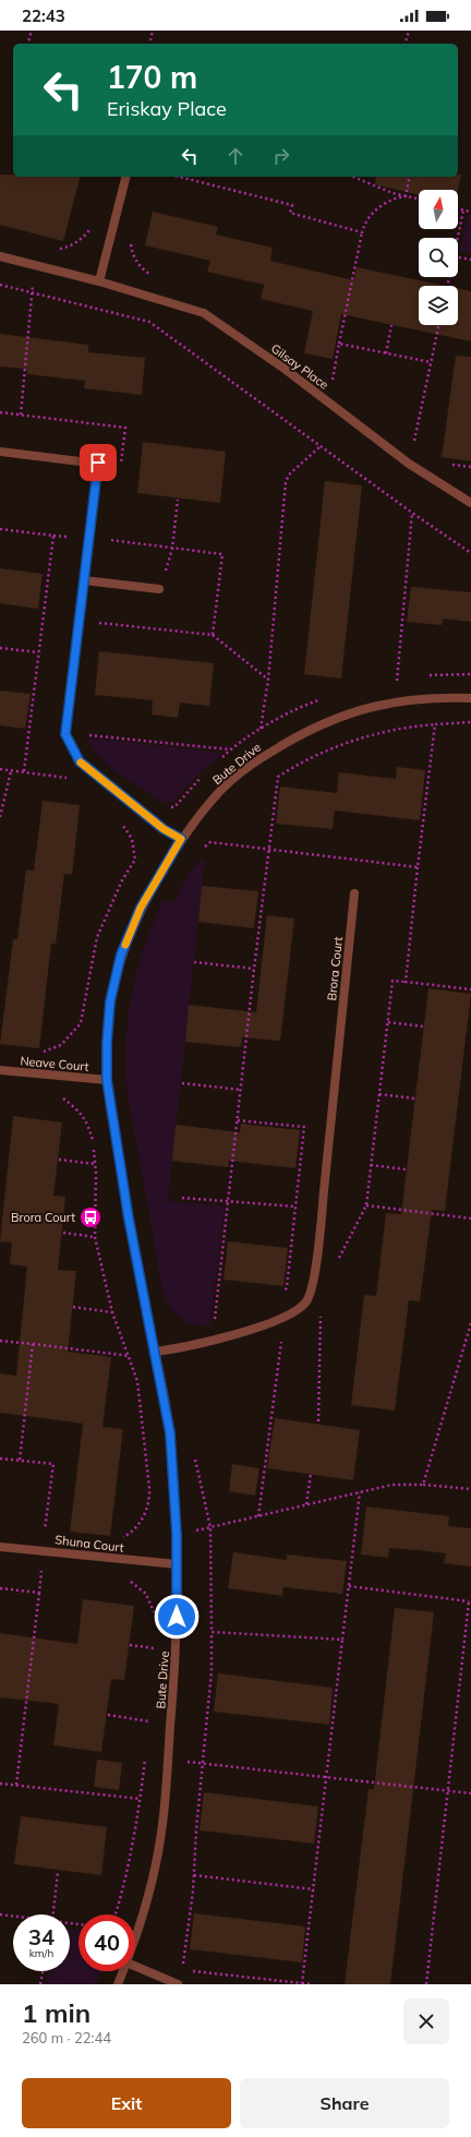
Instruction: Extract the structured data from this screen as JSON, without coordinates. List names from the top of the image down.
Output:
{
  "streets": {
    "street": [
      "Gilsay Place",
      "Bute Drive",
      "Brora Court",
      "Neave Court",
      "Shuna Court"
    ]
  },
  "crossings": [
    ["Bute Drive", "Brora Court"],
    ["Bute Drive", "Neave Court"],
    ["Bute Drive", "Shuna Court"]
  ],
  "places": {
    "bus stop": ["Brora Court"]
  },
  "north": "top",
  "page": {
    "status": "22:43",
    "turn": ["170 m", "Eriskay Place"],
    "speed": "34 km/h",
    "limit": "40",
    "heading": ["1 min", "260 m · 22:44"],
    "buttons": ["Exit", "Share"]
  }
}
